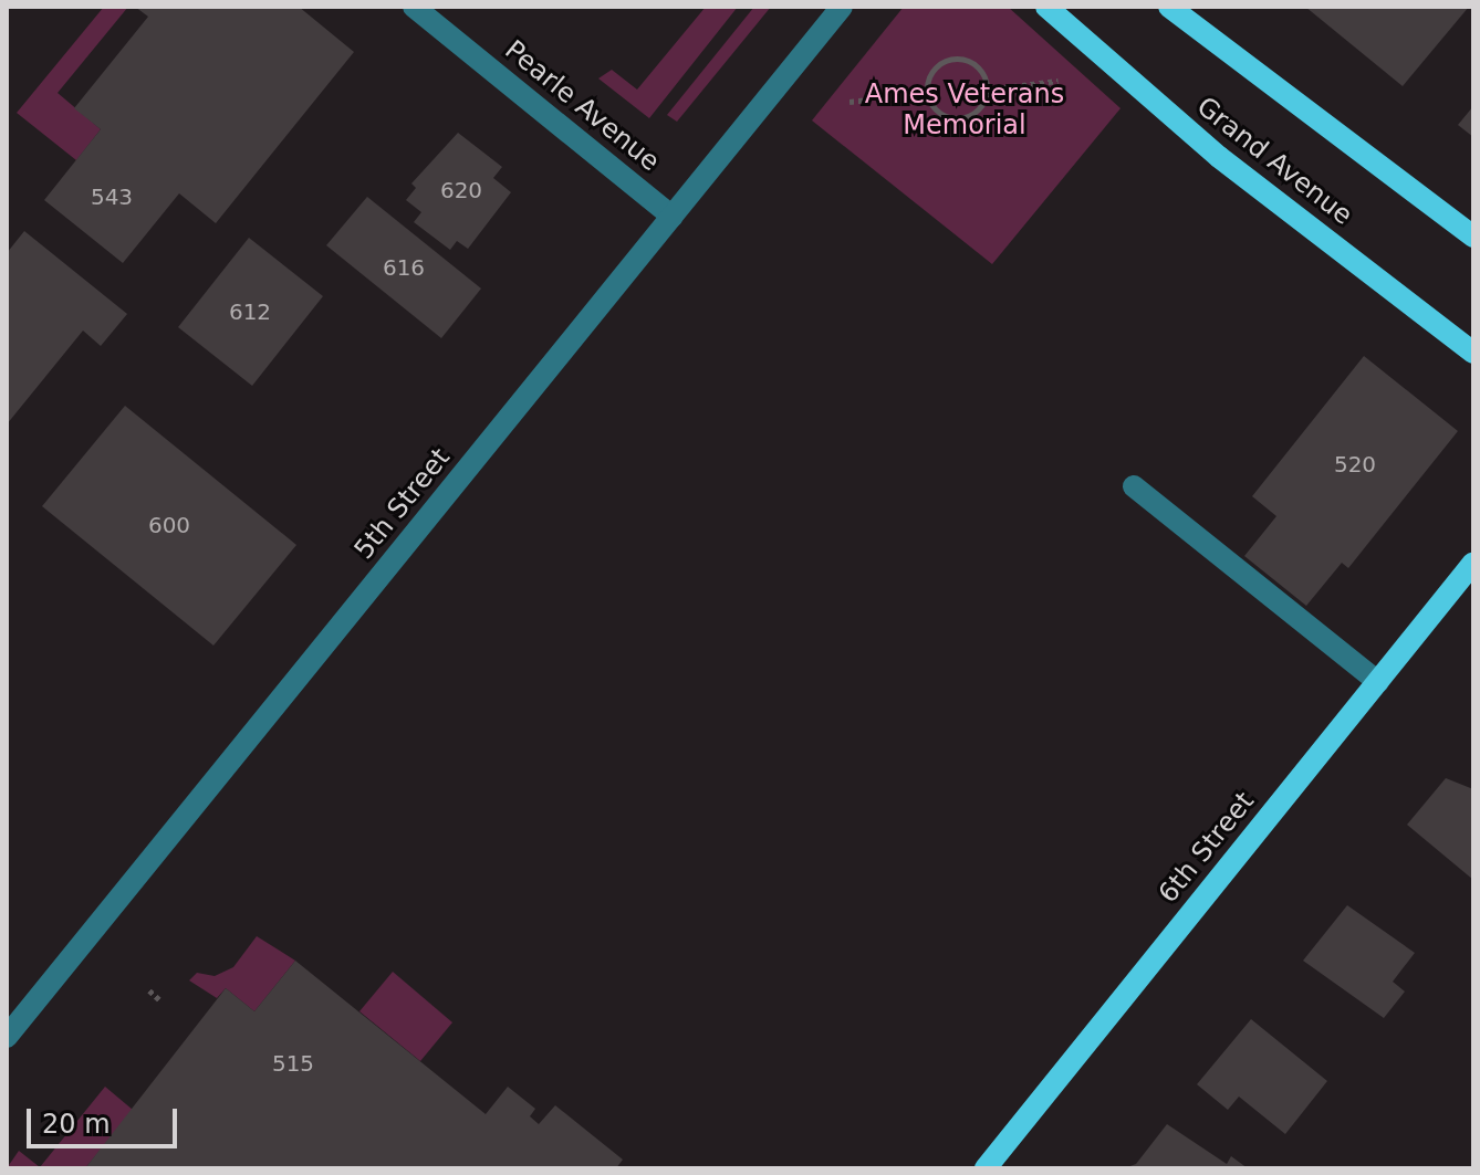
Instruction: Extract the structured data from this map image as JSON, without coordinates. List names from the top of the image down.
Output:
{
  "streets": {
    "main road": ["Grand Avenue", "6th Street"],
    "street": ["Pearle Avenue", "5th Street"]
  },
  "crossings": [
    ["Pearle Avenue", "5th Street"]
  ],
  "parks": ["Ames Veterans Memorial"],
  "house_numbers": [
    "620",
    "543",
    "616",
    "612",
    "520",
    "600",
    "515"
  ],
  "scale_bar": "20 m"
}
